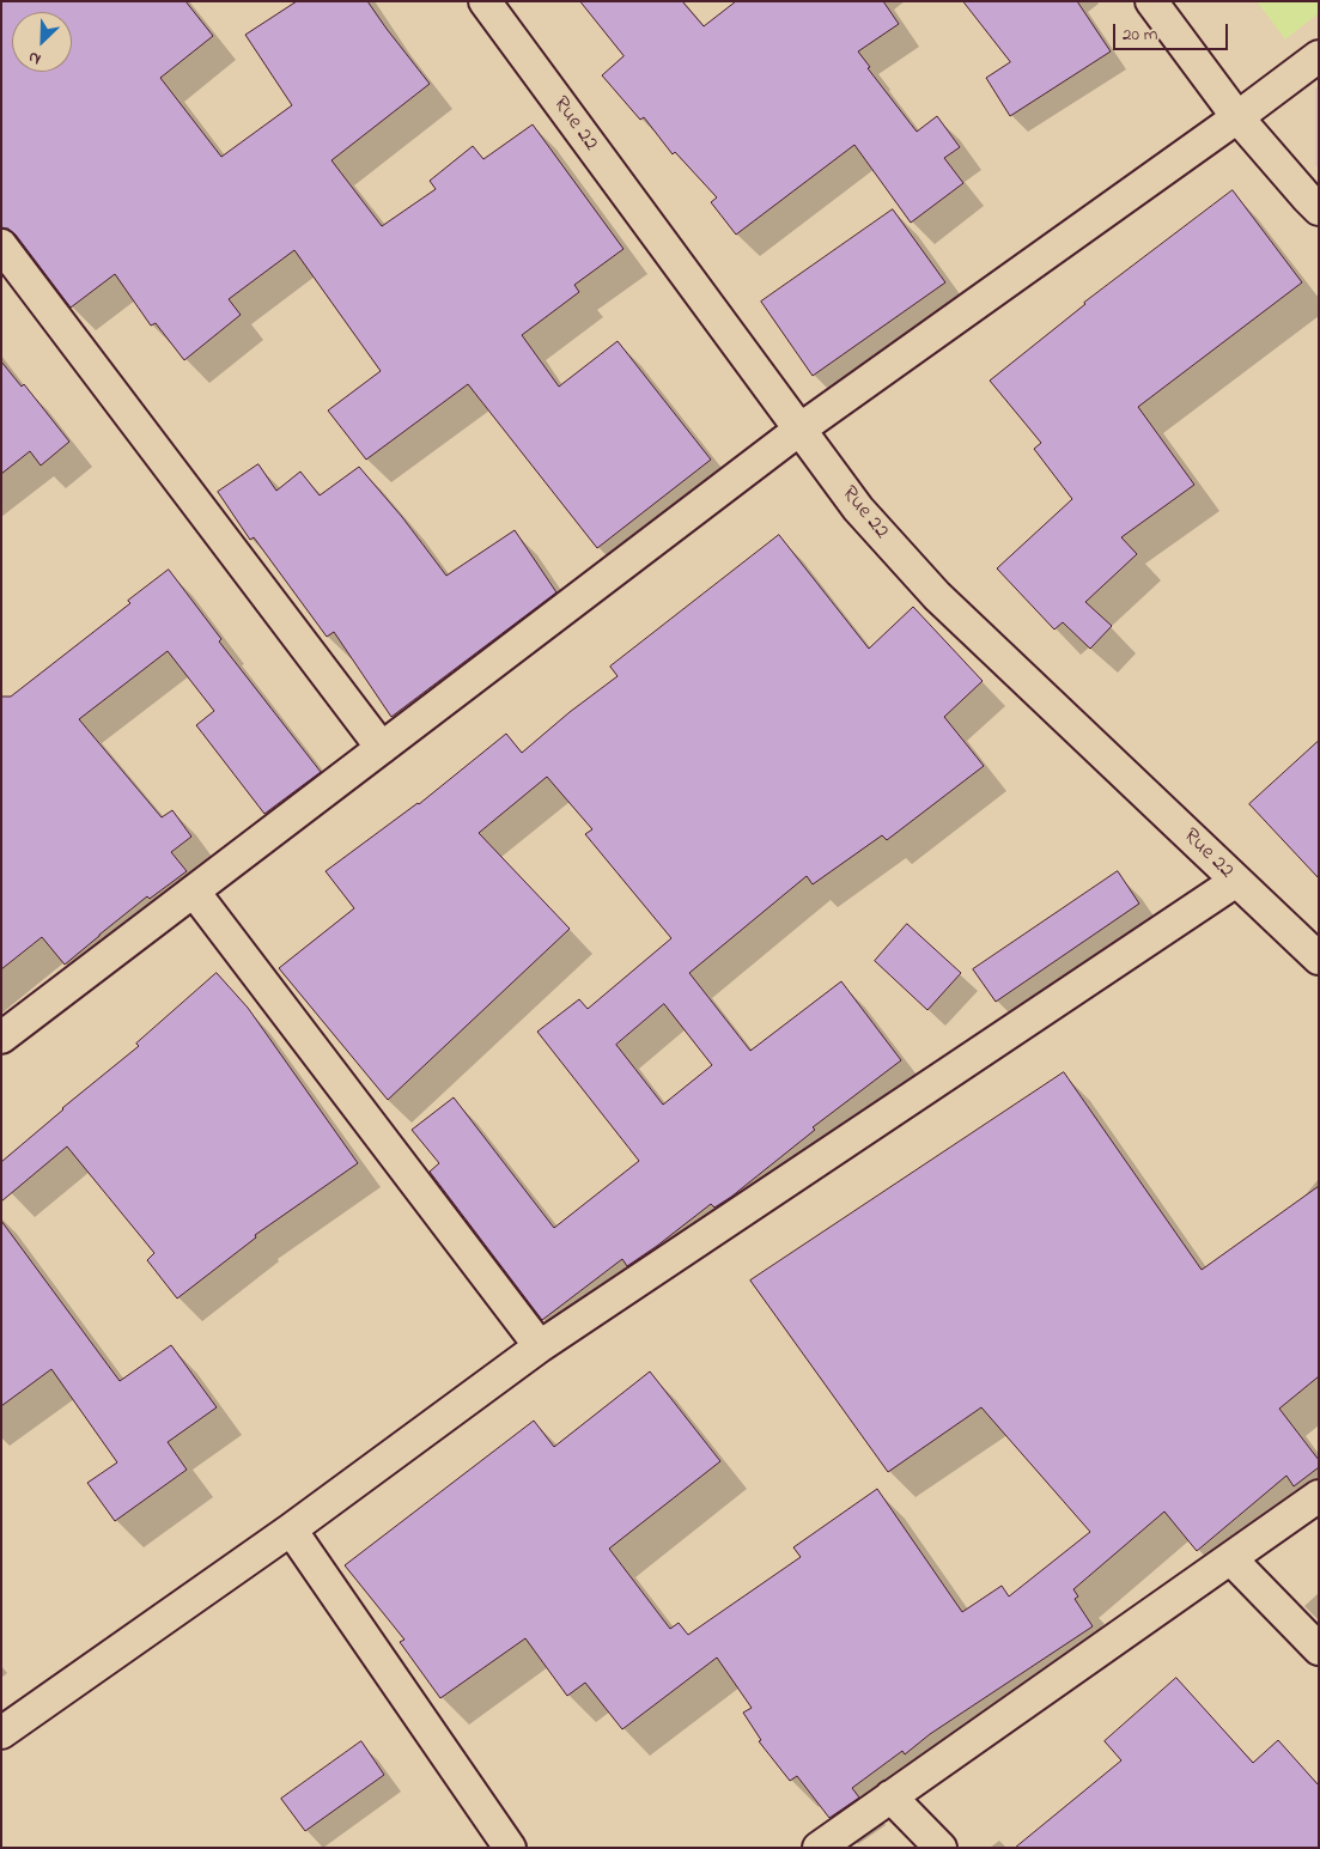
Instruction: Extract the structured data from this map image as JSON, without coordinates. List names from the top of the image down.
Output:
{
  "streets": {
    "street": ["Rue 22"]
  },
  "scale_bar": "20 m",
  "north": "bottom left"
}
